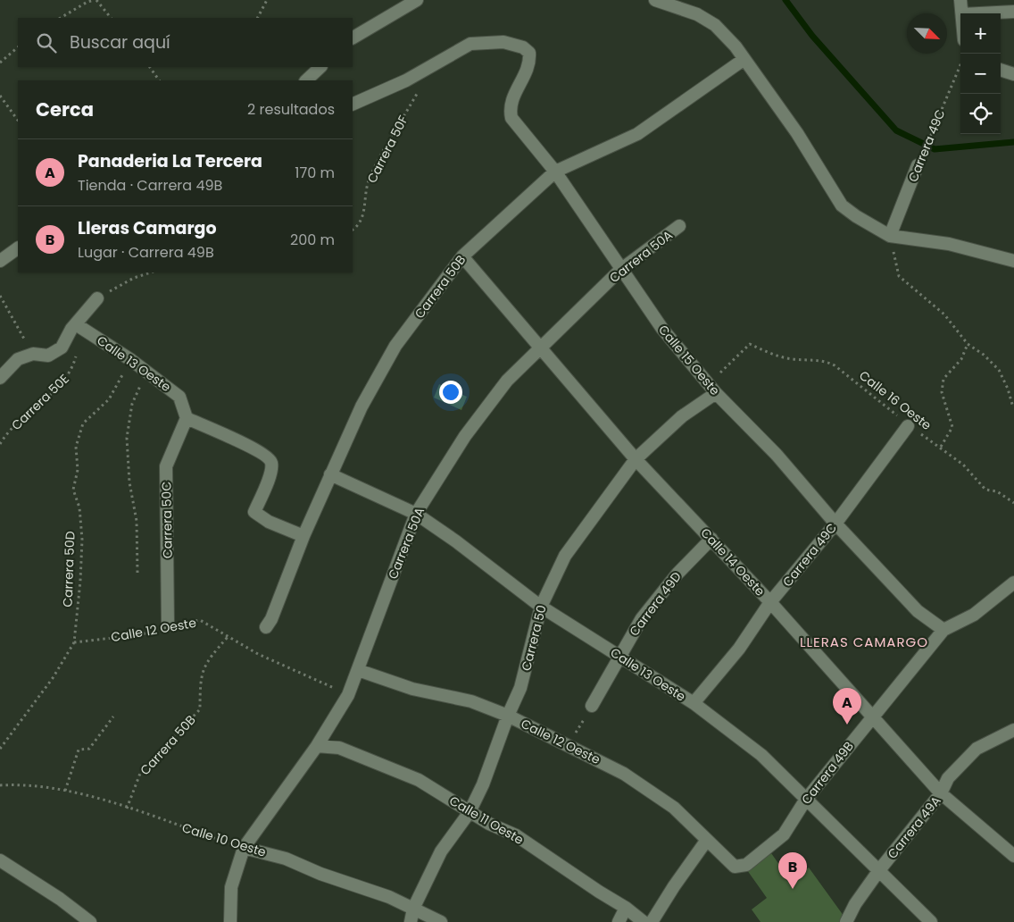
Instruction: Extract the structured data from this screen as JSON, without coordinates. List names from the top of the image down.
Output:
{
  "streets": {
    "street": [
      "Carrera 49C",
      "Carrera 50A",
      "Carrera 50B",
      "Calle 15 Oeste",
      "Calle 13 Oeste",
      "Carrera 50C",
      "Calle 14 Oeste",
      "Carrera 49D",
      "Calle 12 Oeste",
      "Carrera 50",
      "Carrera 49B",
      "Calle 11 Oeste",
      "Carrera 49A",
      "Calle 10 Oeste"
    ],
    "path": [
      "Carrera 50F",
      "Calle 16 Oeste",
      "Carrera 50E",
      "Carrera 50D"
    ]
  },
  "crossings": [
    ["Carrera 49C", "Calle 15 Oeste"],
    ["Carrera 49C", "Calle 13 Oeste"],
    ["Carrera 49C", "Calle 16 Oeste"],
    ["Carrera 49C", "Calle 14 Oeste"],
    ["Carrera 50F", "Calle 15 Oeste"],
    ["Carrera 50A", "Calle 15 Oeste"],
    ["Carrera 50A", "Calle 13 Oeste"],
    ["Carrera 50A", "Calle 14 Oeste"],
    ["Carrera 50A", "Calle 12 Oeste"],
    ["Carrera 50A", "Calle 11 Oeste"],
    ["Carrera 50A", "Calle 10 Oeste"],
    ["Carrera 50B", "Calle 15 Oeste"],
    ["Carrera 50B", "Calle 13 Oeste"],
    ["Carrera 50B", "Calle 14 Oeste"],
    ["Carrera 50B", "Calle 12 Oeste"],
    ["Carrera 50B", "Calle 10 Oeste"],
    ["Calle 15 Oeste", "Calle 16 Oeste"],
    ["Calle 15 Oeste", "Carrera 50"],
    ["Calle 15 Oeste", "Carrera 49B"],
    ["Calle 13 Oeste", "Carrera 50E"],
    ["Calle 13 Oeste", "Carrera 50C"],
    ["Calle 13 Oeste", "Carrera 50D"],
    ["Calle 13 Oeste", "Carrera 49D"],
    ["Calle 13 Oeste", "Carrera 50"],
    ["Calle 13 Oeste", "Carrera 49B"],
    ["Calle 13 Oeste", "Carrera 49A"],
    ["Calle 16 Oeste", "Carrera 50"],
    ["Carrera 50C", "Calle 12 Oeste"],
    ["Calle 14 Oeste", "Carrera 49D"],
    ["Calle 14 Oeste", "Carrera 50"],
    ["Calle 14 Oeste", "Carrera 49B"],
    ["Calle 14 Oeste", "Carrera 49A"],
    ["Carrera 50D", "Calle 12 Oeste"],
    ["Calle 12 Oeste", "Carrera 50"],
    ["Calle 12 Oeste", "Carrera 49B"],
    ["Carrera 50", "Calle 11 Oeste"],
    ["Carrera 50", "Calle 10 Oeste"]
  ],
  "districts": ["LLERAS CAMARGO"],
  "north": "bottom right",
  "page": {
    "map_buttons": ["+", "−"],
    "search": "Buscar aquí",
    "heading": ["Cerca", "2 resultados"],
    "list": [
      {
        "mark": "A",
        "name": "Panaderia La Tercera",
        "note": "Tienda · Carrera 49B",
        "value": "170 m"
      },
      {
        "mark": "B",
        "name": "Lleras Camargo",
        "note": "Lugar · Carrera 49B",
        "value": "200 m"
      }
    ],
    "pins": ["A", "B"]
  }
}
